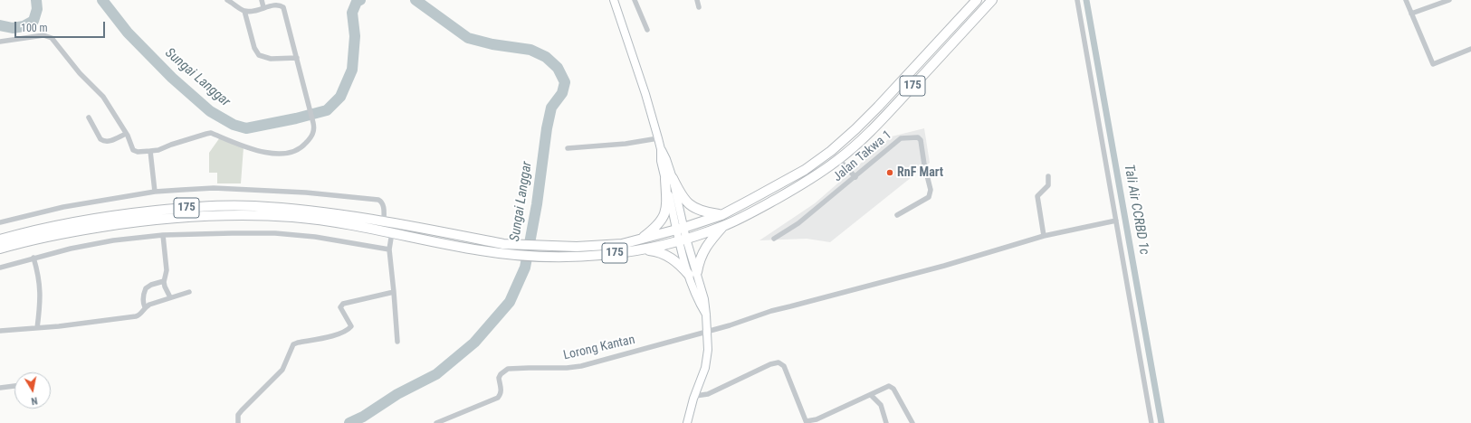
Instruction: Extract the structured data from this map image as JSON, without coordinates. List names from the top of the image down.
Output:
{
  "streets": {
    "highway": ["175"],
    "street": ["Jalan Takwa 1", "Lorong Kantan"]
  },
  "water": ["Sungai Langgar", "Tali Air CCRBD 1c"],
  "places": ["RnF Mart"],
  "scale_bar": "100 m",
  "north": "bottom"
}
